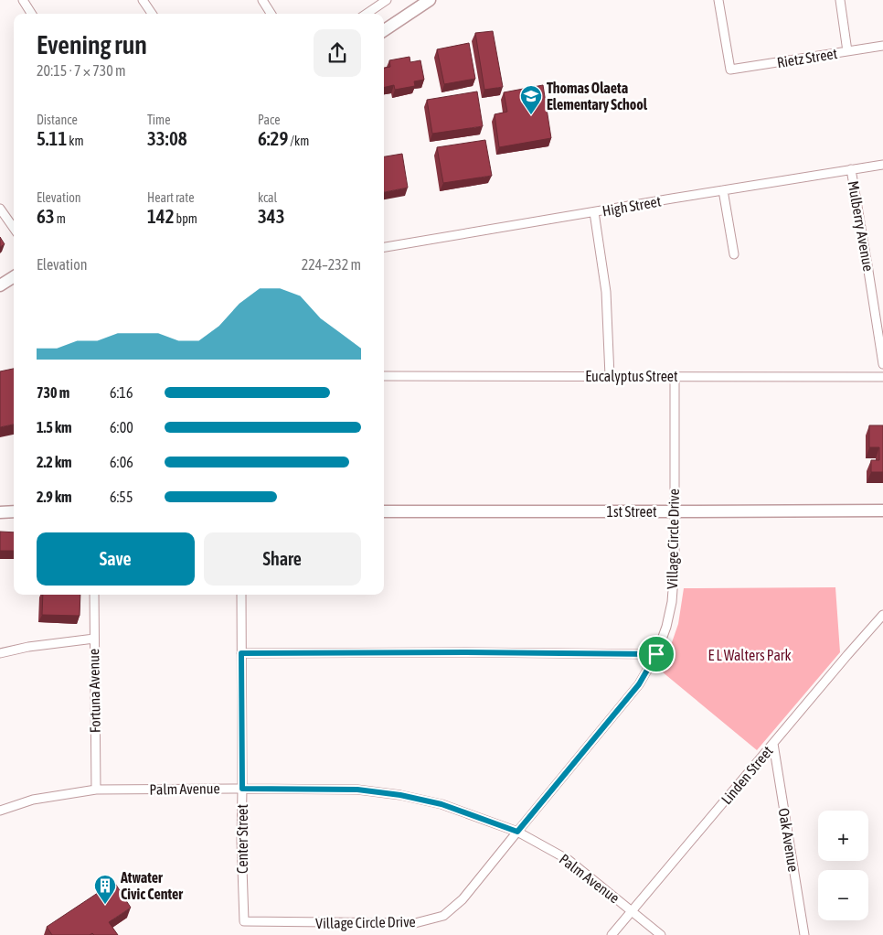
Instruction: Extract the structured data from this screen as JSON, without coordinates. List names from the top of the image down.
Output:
{
  "streets": {
    "street": [
      "Rietz Street",
      "High Street",
      "Mulberry Avenue",
      "Eucalyptus Street",
      "1st Street",
      "Village Circle Drive",
      "Fortuna Avenue",
      "Linden Street",
      "Palm Avenue",
      "Center Street",
      "Oak Avenue"
    ]
  },
  "crossings": [
    ["High Street", "Mulberry Avenue"],
    ["Eucalyptus Street", "Village Circle Drive"],
    ["1st Street", "Village Circle Drive"],
    ["Village Circle Drive", "Palm Avenue"],
    ["Village Circle Drive", "Center Street"],
    ["Fortuna Avenue", "Palm Avenue"],
    ["Linden Street", "Palm Avenue"],
    ["Linden Street", "Oak Avenue"],
    ["Palm Avenue", "Center Street"]
  ],
  "parks": ["E L Walters Park"],
  "places": {
    "school or university": ["Thomas Olaeta Elementary School"],
    "building": ["Atwater Civic Center"]
  },
  "page": {
    "heading": ["Evening run", "20:15 · 7 × 730 m"],
    "stats": [
      ["Distance", "5.11 km"],
      ["Time", "33:08"],
      ["Pace", "6:29 /km"],
      ["Elevation", "63 m"],
      ["Heart rate", "142 bpm"],
      ["kcal", "343"]
    ],
    "chart": ["Elevation", "224–232 m"],
    "list": [
      {
        "name": "730 m",
        "note": "6:16"
      },
      {
        "name": "1.5 km",
        "note": "6:00"
      },
      {
        "name": "2.2 km",
        "note": "6:06"
      },
      {
        "name": "2.9 km",
        "note": "6:55"
      }
    ],
    "buttons": ["Save", "Share"],
    "map_buttons": ["+", "−"]
  }
}
